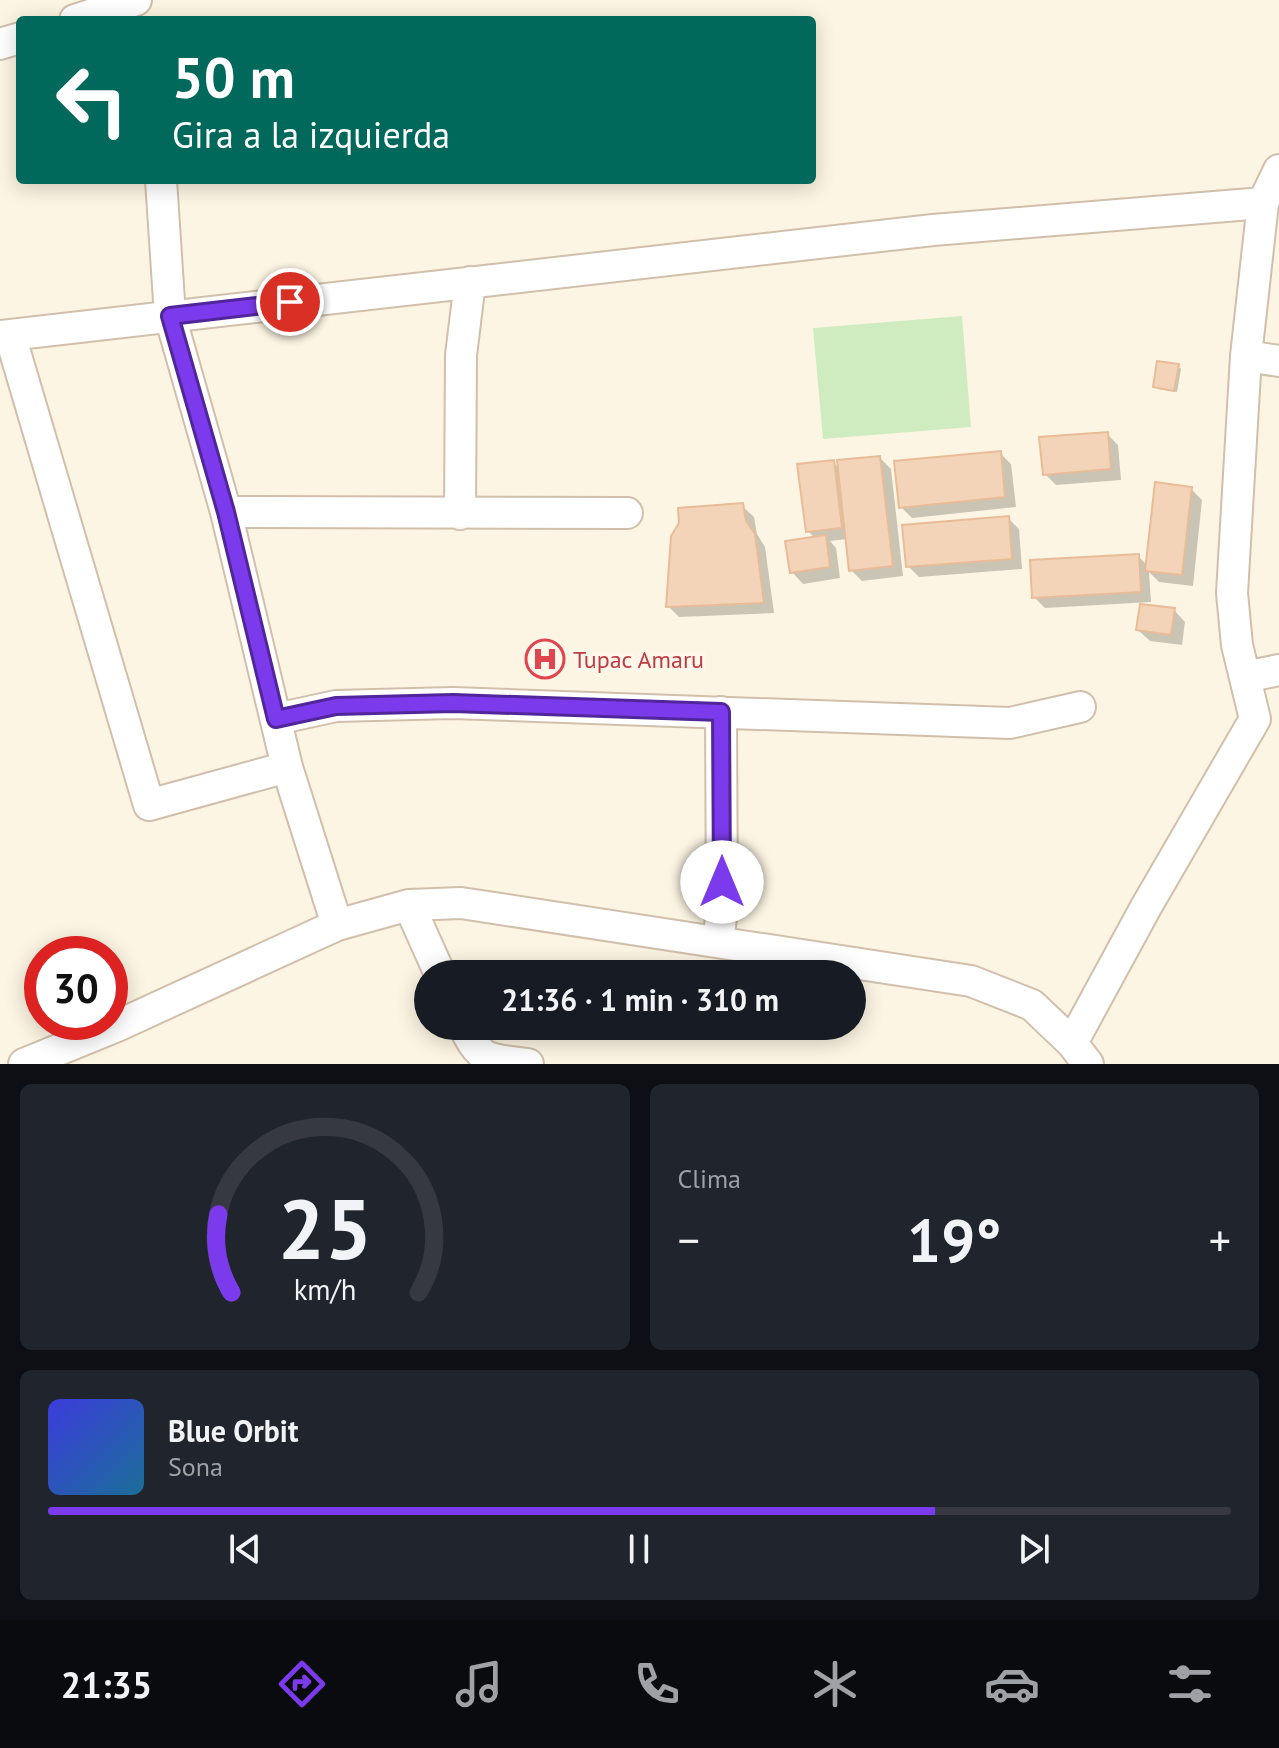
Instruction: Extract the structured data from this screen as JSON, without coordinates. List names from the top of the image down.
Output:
{
  "places": {
    "hospital": ["Tupac Amaru"]
  },
  "page": {
    "turn": ["50 m", "Gira a la izquierda"],
    "limit": "30",
    "trip": "21:36 · 1 min · 310 m",
    "tile": "Clima",
    "heat": ["−", "19°", "+"],
    "song": ["Blue Orbit", "Sona"],
    "tabs": "21:35",
    "gauge": ["25", "km/h"]
  }
}
